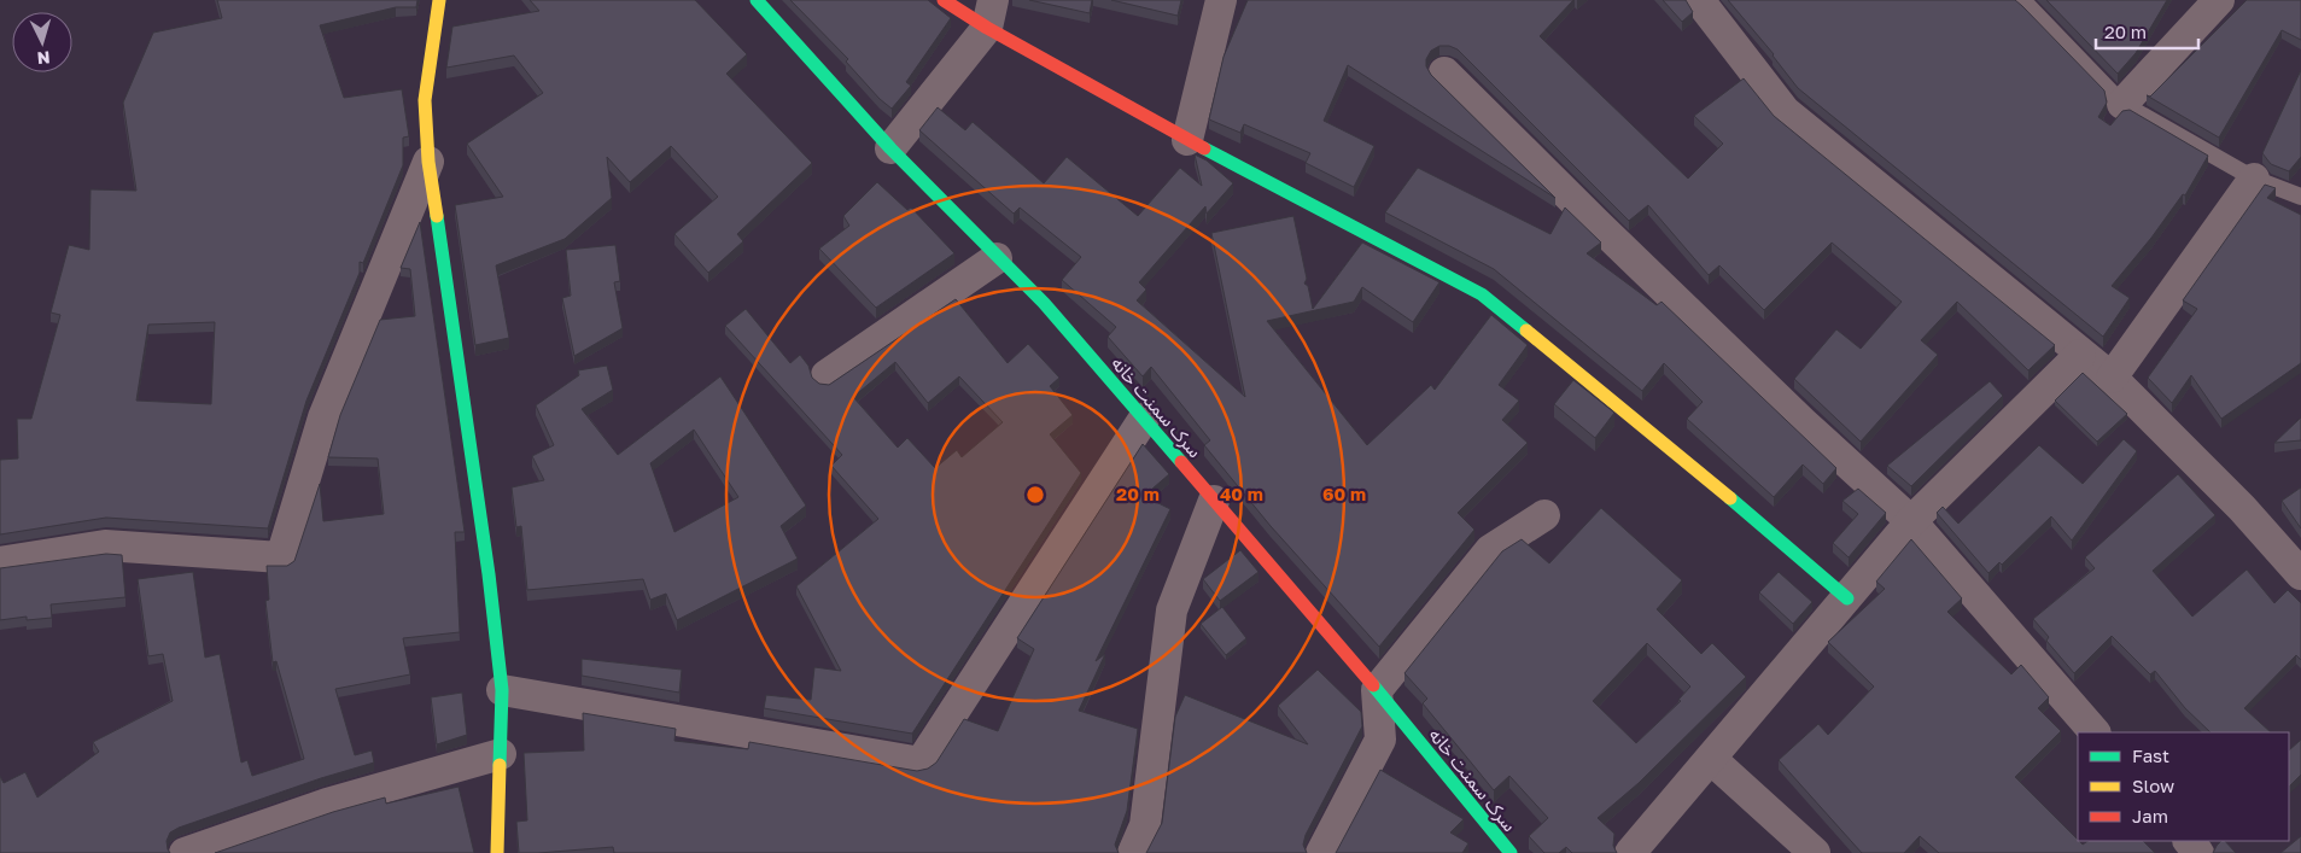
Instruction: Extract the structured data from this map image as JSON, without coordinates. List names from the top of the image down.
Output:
{
  "streets": {
    "street": ["سرک سمنت خانه"]
  },
  "legend": ["Fast", "Slow", "Jam"],
  "scale_bar": "20 m",
  "north": "bottom",
  "rings": ["20 m", "40 m", "60 m"]
}
